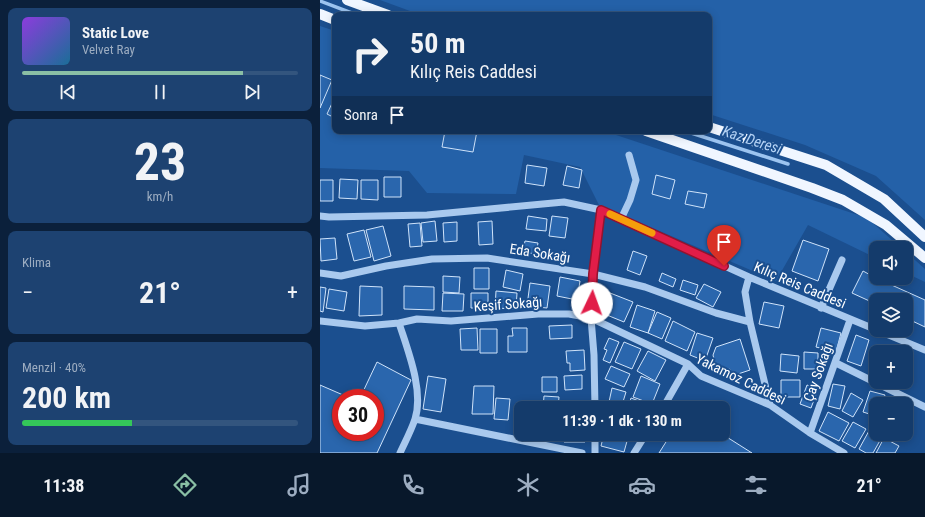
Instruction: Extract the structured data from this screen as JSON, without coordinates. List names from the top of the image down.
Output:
{
  "streets": {
    "street": [
      "Eda Sokağı",
      "Kılıç Reis Caddesi",
      "Keşif Sokağı",
      "Çay Sokağı",
      "Yakamoz Caddesi"
    ]
  },
  "crossings": [
    ["Kılıç Reis Caddesi", "Çay Sokağı"],
    ["Keşif Sokağı", "Yakamoz Caddesi"],
    ["Çay Sokağı", "Yakamoz Caddesi"]
  ],
  "water": ["Kaz Deresi"],
  "page": {
    "turn": ["50 m", "Kılıç Reis Caddesi"],
    "song": ["Static Love", "Velvet Ray"],
    "then": "Sonra",
    "tile": [
      ["23", "km/h"],
      "Klima",
      ["Menzil · 40%", "200 km"]
    ],
    "map_buttons": ["+", "−"],
    "heat": ["−", "21°", "+"],
    "limit": "30",
    "trip": "11:39 · 1 dk · 130 m",
    "tabs": ["11:38", "21°"]
  }
}
